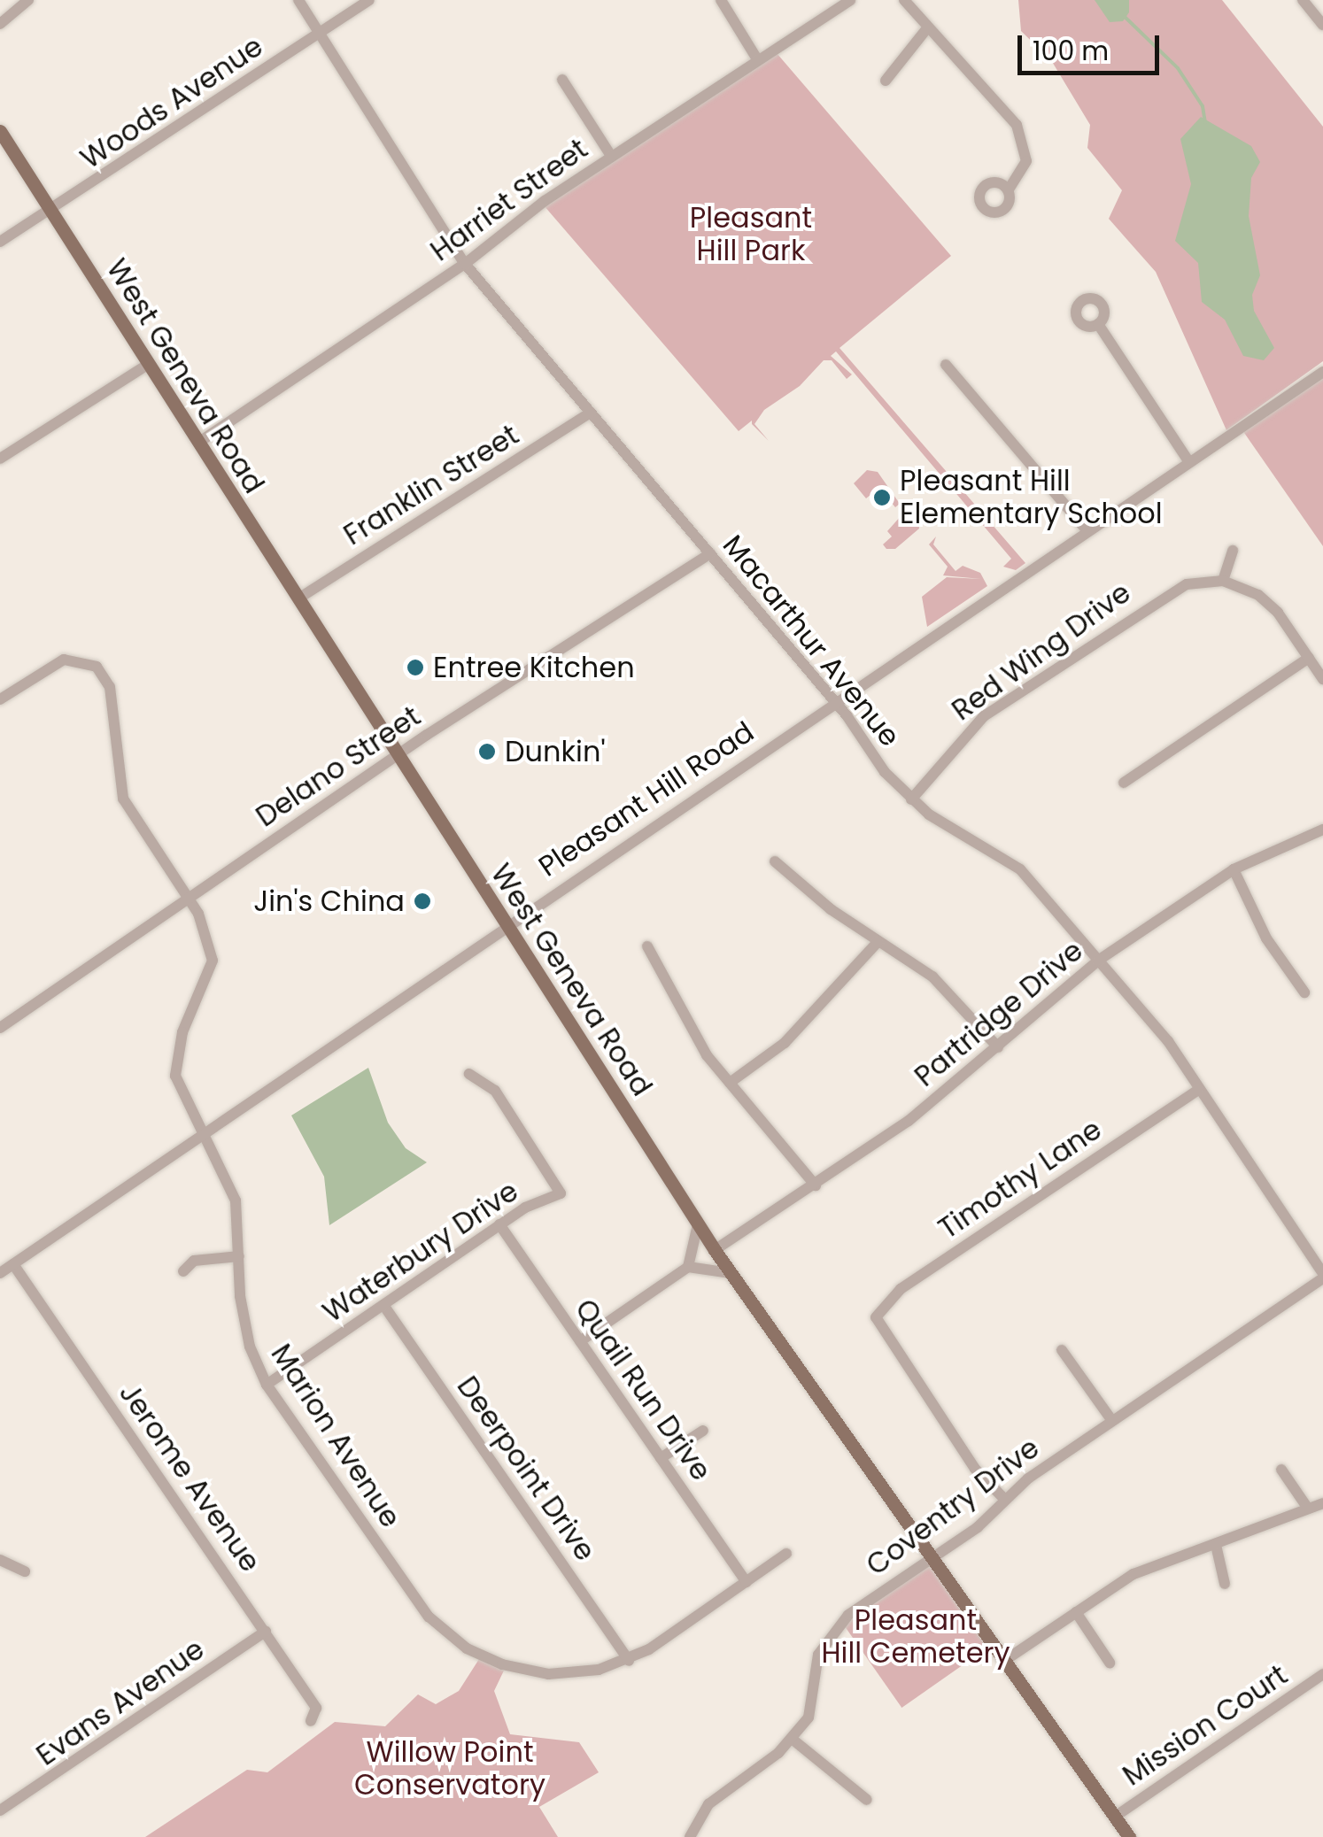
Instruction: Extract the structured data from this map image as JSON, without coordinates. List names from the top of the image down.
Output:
{
  "streets": {
    "main road": ["West Geneva Road"],
    "street": [
      "Woods Avenue",
      "Harriet Street",
      "Franklin Street",
      "Macarthur Avenue",
      "Red Wing Drive",
      "Delano Street",
      "Pleasant Hill Road",
      "Partridge Drive",
      "Timothy Lane",
      "Waterbury Drive",
      "Quail Run Drive",
      "Marion Avenue",
      "Deerpoint Drive",
      "Jerome Avenue",
      "Coventry Drive",
      "Evans Avenue",
      "Mission Court"
    ]
  },
  "crossings": [
    ["Woods Avenue", "West Geneva Road"],
    ["Woods Avenue", "Macarthur Avenue"],
    ["Harriet Street", "West Geneva Road"],
    ["Harriet Street", "Macarthur Avenue"],
    ["West Geneva Road", "Franklin Street"],
    ["West Geneva Road", "Delano Street"],
    ["West Geneva Road", "Pleasant Hill Road"],
    ["West Geneva Road", "Partridge Drive"],
    ["West Geneva Road", "Coventry Drive"],
    ["West Geneva Road", "Mission Court"],
    ["Franklin Street", "Macarthur Avenue"],
    ["Macarthur Avenue", "Red Wing Drive"],
    ["Macarthur Avenue", "Delano Street"],
    ["Macarthur Avenue", "Pleasant Hill Road"],
    ["Macarthur Avenue", "Partridge Drive"],
    ["Macarthur Avenue", "Timothy Lane"],
    ["Macarthur Avenue", "Coventry Drive"],
    ["Delano Street", "Marion Avenue"],
    ["Pleasant Hill Road", "Marion Avenue"],
    ["Pleasant Hill Road", "Jerome Avenue"],
    ["Timothy Lane", "Coventry Drive"],
    ["Waterbury Drive", "Quail Run Drive"],
    ["Waterbury Drive", "Marion Avenue"],
    ["Waterbury Drive", "Deerpoint Drive"],
    ["Quail Run Drive", "Marion Avenue"],
    ["Marion Avenue", "Deerpoint Drive"],
    ["Jerome Avenue", "Evans Avenue"]
  ],
  "parks": ["Pleasant Hill Park", "Pleasant Hill Cemetery", "Willow Point Conservatory"],
  "places": [
    "Pleasant Hill Elementary School",
    "Entree Kitchen",
    "Dunkin'",
    "Jin's China"
  ],
  "scale_bar": "100 m"
}
